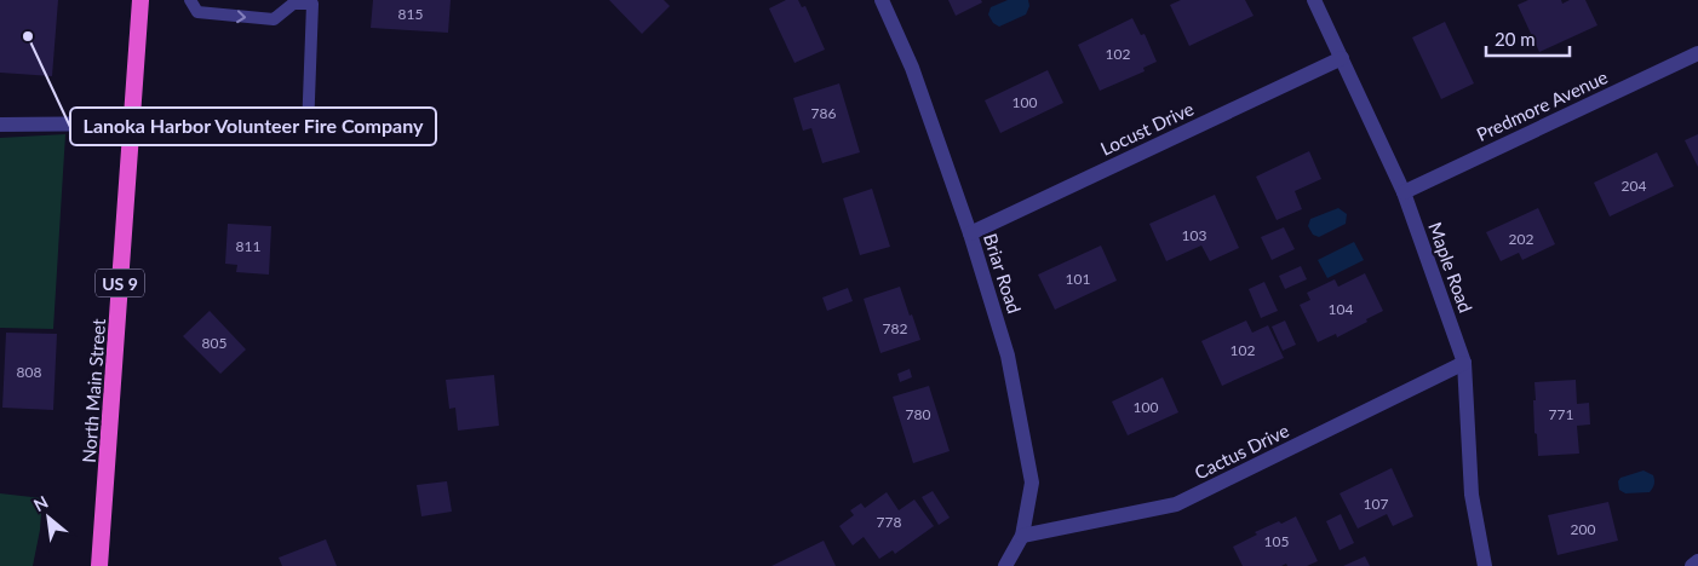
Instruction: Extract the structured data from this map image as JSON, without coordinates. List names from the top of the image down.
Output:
{
  "streets": {
    "highway": ["US 9", "North Main Street"],
    "street": [
      "Predmore Avenue",
      "Locust Drive",
      "Maple Road",
      "Briar Road",
      "Cactus Drive"
    ]
  },
  "crossings": [
    ["Predmore Avenue", "Maple Road"],
    ["Locust Drive", "Maple Road"],
    ["Locust Drive", "Briar Road"],
    ["Maple Road", "Cactus Drive"],
    ["Briar Road", "Cactus Drive"]
  ],
  "places": ["Lanoka Harbor Volunteer Fire Company"],
  "house_numbers": [
    "815",
    "102",
    "100",
    "786",
    "204",
    "103",
    "202",
    "811",
    "101",
    "104",
    "782",
    "805",
    "102",
    "808",
    "100",
    "780",
    "771",
    "107",
    "778",
    "200",
    "105"
  ],
  "scale_bar": "20 m",
  "north": "top left"
}
